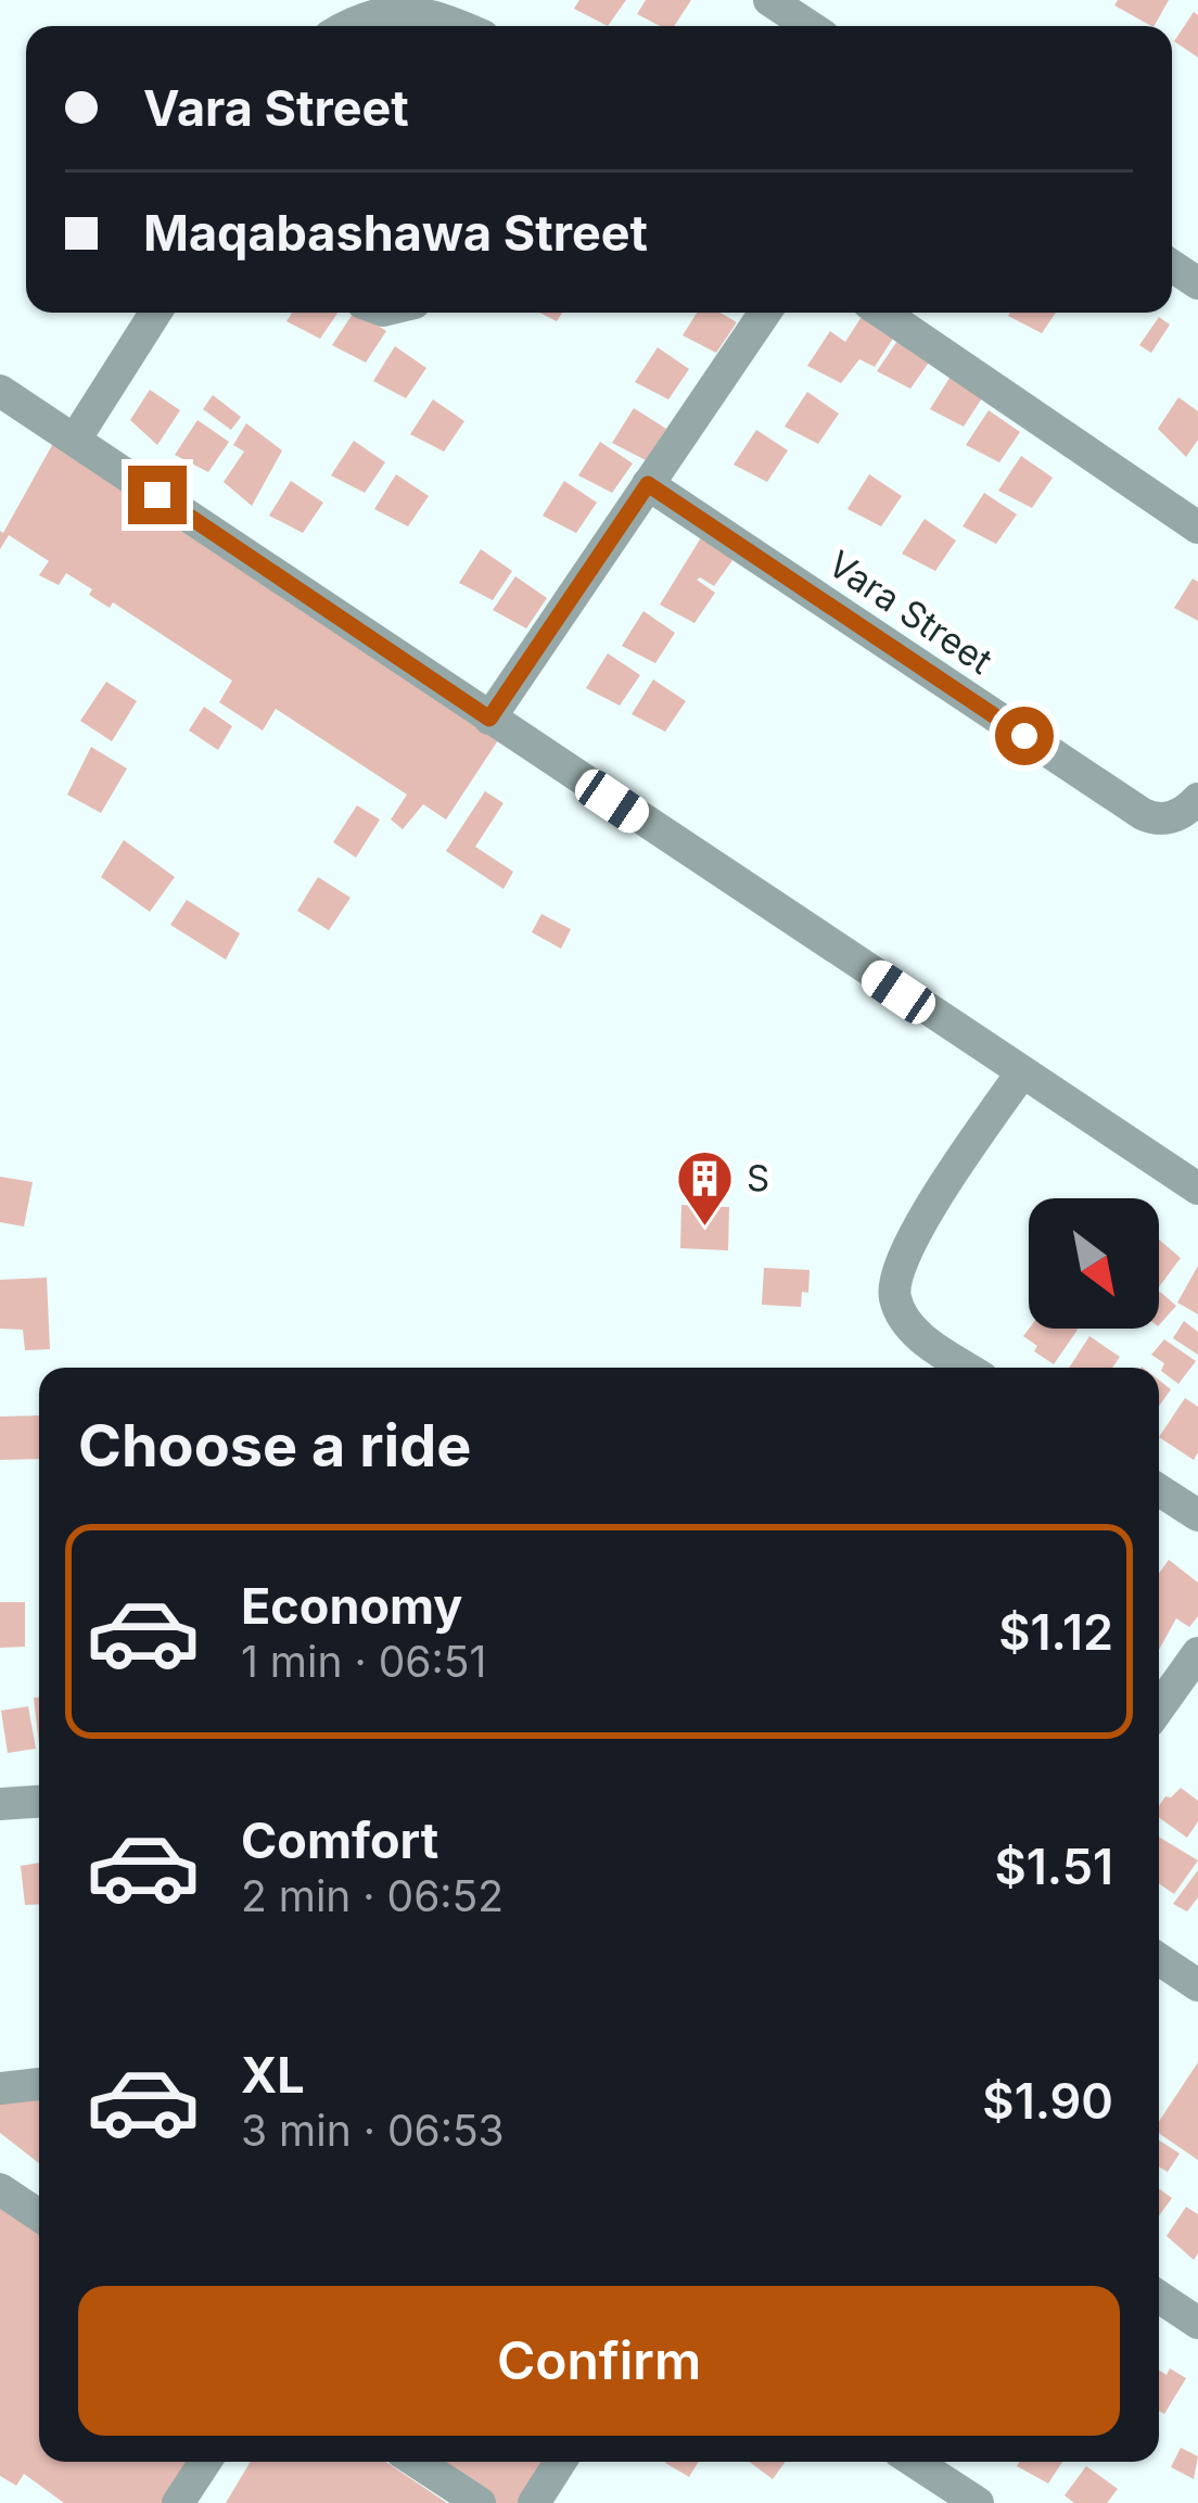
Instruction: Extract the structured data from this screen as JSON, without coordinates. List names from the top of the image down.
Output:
{
  "streets": {
    "street": ["Vara Street"]
  },
  "places": {
    "building": ["S"]
  },
  "north": "bottom right",
  "page": {
    "banner": ["Vara Street", "Maqabashawa Street"],
    "heading": "Choose a ride",
    "list": [
      {
        "name": "Economy",
        "note": "1 min · 06:51",
        "value": "$1.12"
      },
      {
        "name": "Comfort",
        "note": "2 min · 06:52",
        "value": "$1.51"
      },
      {
        "name": "XL",
        "note": "3 min · 06:53",
        "value": "$1.90"
      }
    ],
    "buttons": "Confirm"
  }
}
